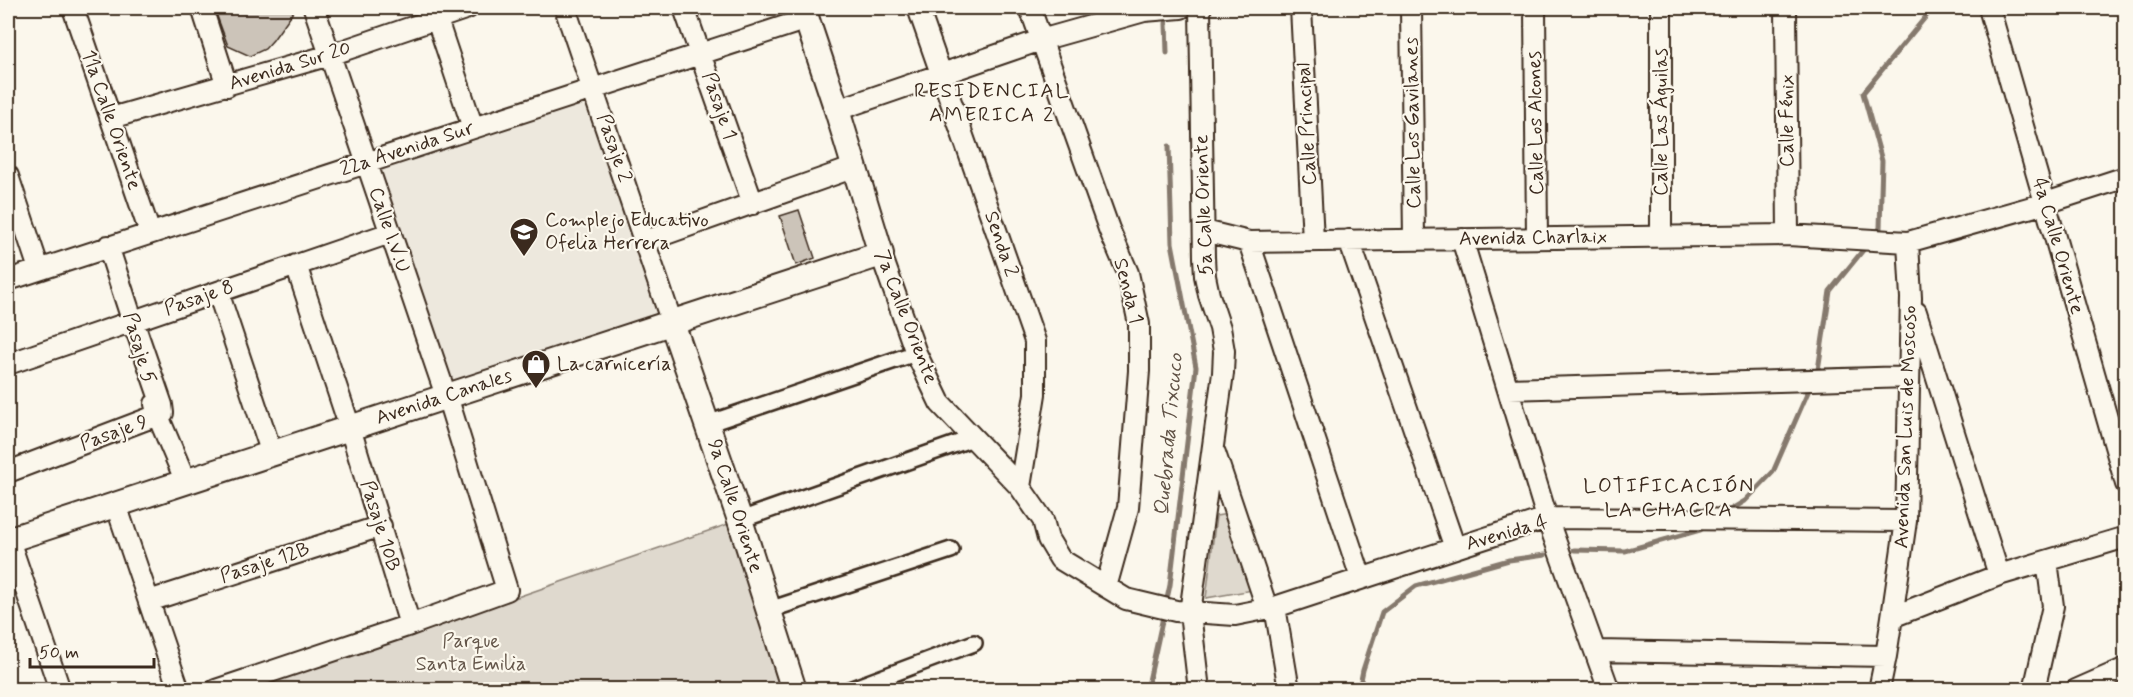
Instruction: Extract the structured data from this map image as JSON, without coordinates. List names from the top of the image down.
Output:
{
  "streets": {
    "street": [
      "Avenida Sur 20",
      "Pasaje 1",
      "11a Calle Oriente",
      "Calle Fénix",
      "Calle Las Águilas",
      "Calle Los Gavilanes",
      "Calle Los Alcones",
      "Calle Principal",
      "Pasaje 2",
      "22a Avenida Sur",
      "5a Calle Oriente",
      "Calle I.V.U",
      "Avenida Charlaix",
      "Senda 2",
      "4a Calle Oriente",
      "Senda 1",
      "Pasaje 8",
      "7a Calle Oriente",
      "Pasaje 5",
      "Avenida Canales",
      "Avenida San Luis de Moscoso",
      "Pasaje 9",
      "9a Calle Oriente",
      "Pasaje 10B",
      "Avenida 4",
      "Pasaje 12B"
    ]
  },
  "crossings": [
    ["Avenida Sur 20", "11a Calle Oriente"],
    ["Avenida Sur 20", "Calle I.V.U"],
    ["Pasaje 1", "22a Avenida Sur"],
    ["11a Calle Oriente", "22a Avenida Sur"],
    ["Calle Fénix", "Avenida Charlaix"],
    ["Calle Las Águilas", "Avenida Charlaix"],
    ["Calle Los Gavilanes", "Avenida Charlaix"],
    ["Calle Los Alcones", "Avenida Charlaix"],
    ["Calle Principal", "Avenida Charlaix"],
    ["Pasaje 2", "22a Avenida Sur"],
    ["Pasaje 2", "Avenida Canales"],
    ["Pasaje 2", "9a Calle Oriente"],
    ["22a Avenida Sur", "Calle I.V.U"],
    ["22a Avenida Sur", "7a Calle Oriente"],
    ["22a Avenida Sur", "Pasaje 5"],
    ["5a Calle Oriente", "Avenida Charlaix"],
    ["5a Calle Oriente", "7a Calle Oriente"],
    ["5a Calle Oriente", "Avenida 4"],
    ["Calle I.V.U", "Pasaje 8"],
    ["Calle I.V.U", "Avenida Canales"],
    ["Calle I.V.U", "Pasaje 10B"],
    ["Avenida Charlaix", "4a Calle Oriente"],
    ["Avenida Charlaix", "Avenida San Luis de Moscoso"],
    ["Senda 2", "7a Calle Oriente"],
    ["Senda 1", "7a Calle Oriente"],
    ["Pasaje 8", "Pasaje 5"],
    ["Pasaje 8", "Pasaje 10B"],
    ["7a Calle Oriente", "Avenida Canales"],
    ["7a Calle Oriente", "Avenida 4"],
    ["Pasaje 5", "Avenida Canales"],
    ["Pasaje 5", "Pasaje 9"],
    ["Avenida Canales", "9a Calle Oriente"],
    ["Avenida Canales", "Pasaje 10B"],
    ["Avenida San Luis de Moscoso", "Avenida 4"],
    ["Pasaje 10B", "Pasaje 12B"]
  ],
  "districts": ["RESIDENCIAL AMERICA 2", "LOTIFICACIÓN LA CHACRA"],
  "water": ["Quebrada Tixcuco"],
  "parks": ["Parque Santa Emilia"],
  "places": {
    "school or university": ["Complejo Educativo Ofelia Herrera"],
    "shop": ["La carnicería"]
  },
  "scale_bar": "50 m"
}
